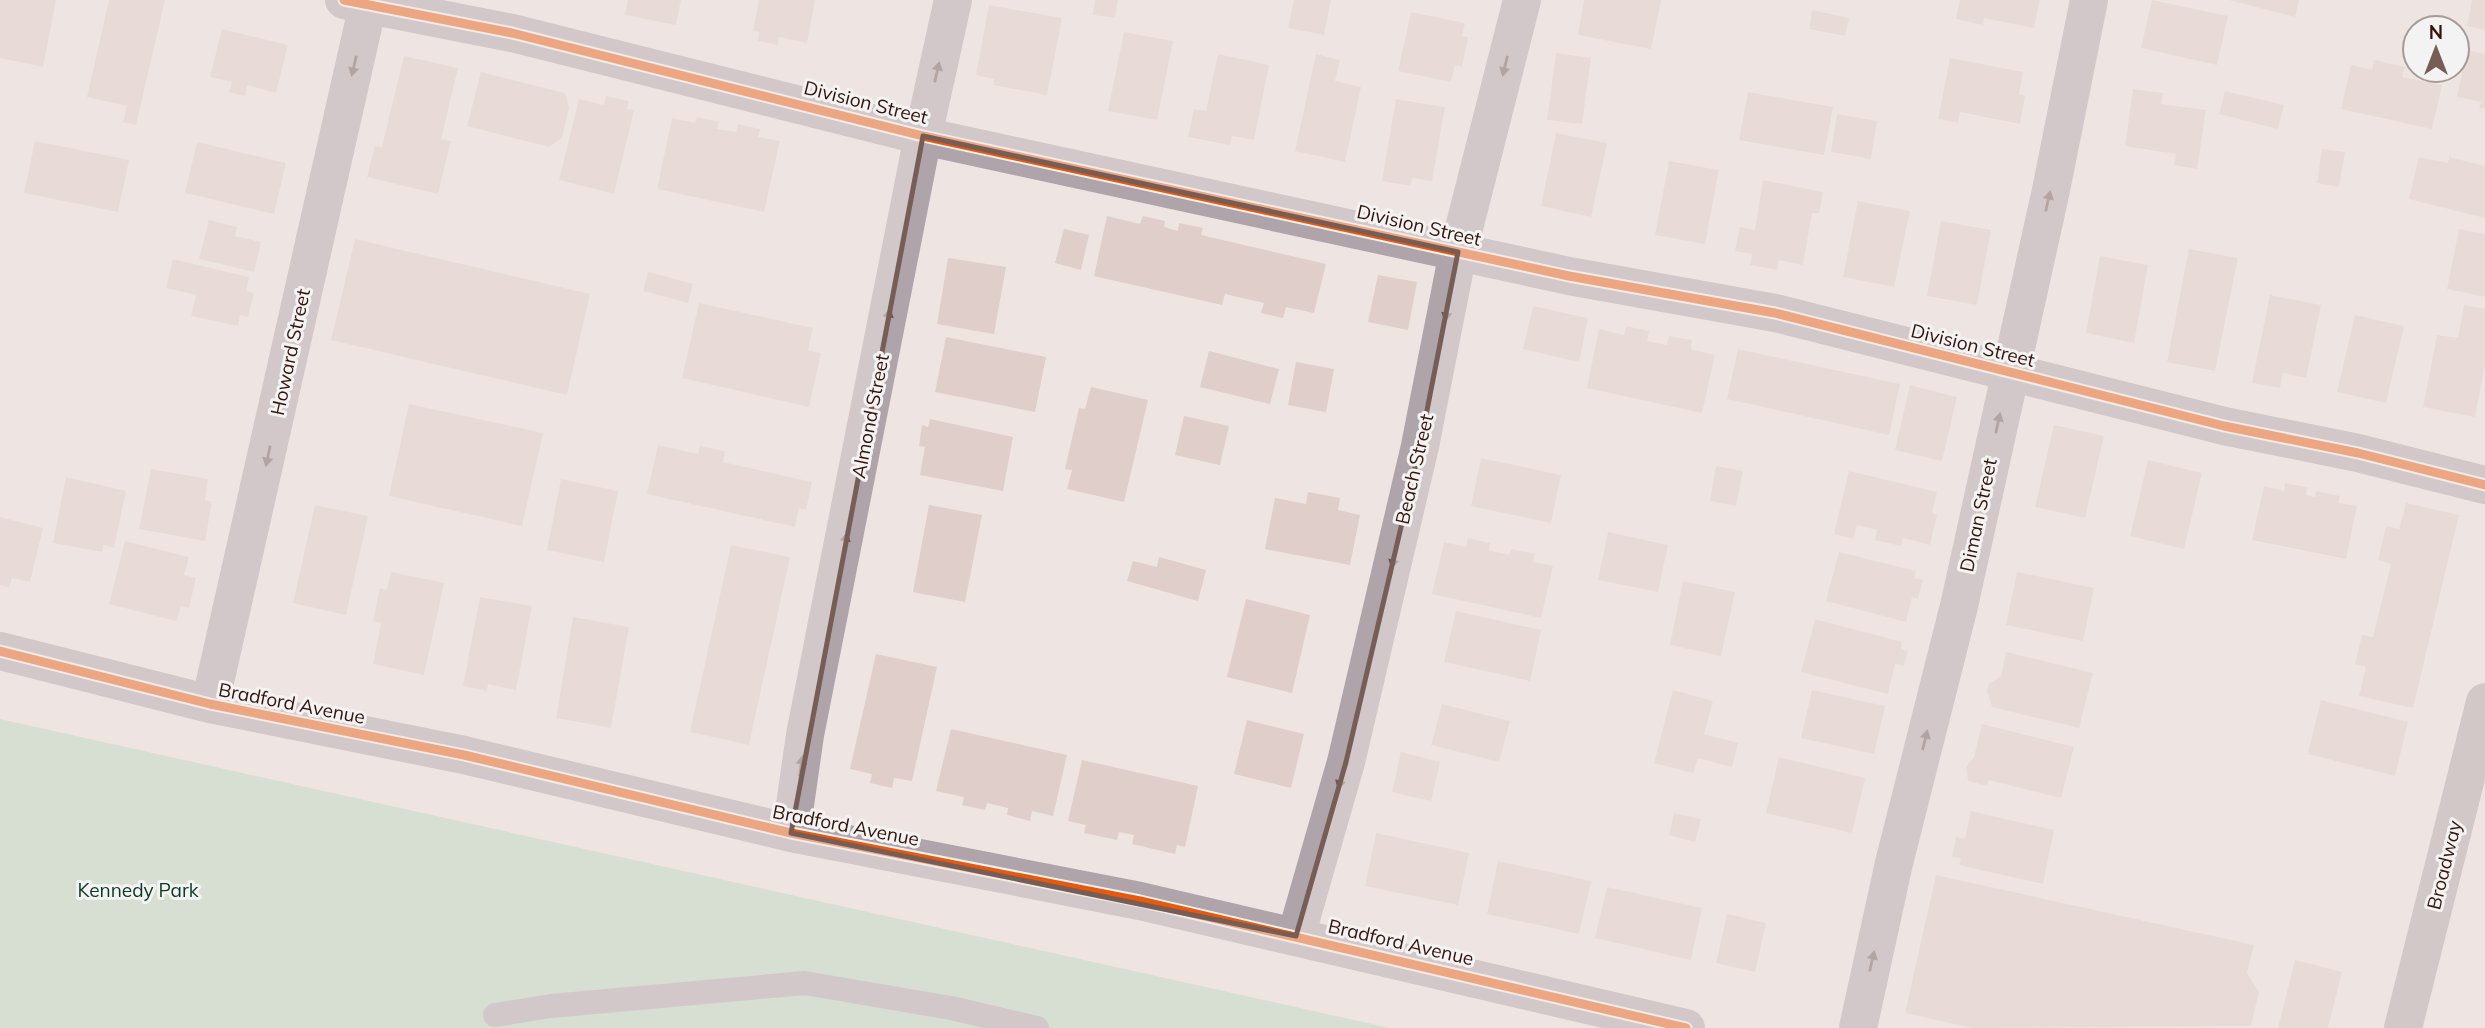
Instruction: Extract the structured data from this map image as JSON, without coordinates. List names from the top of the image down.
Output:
{
  "streets": {
    "main road": ["Broadway"],
    "street": [
      "Division Street",
      "Howard Street",
      "Almond Street",
      "Beach Street",
      "Diman Street",
      "Bradford Avenue"
    ]
  },
  "crossings": [
    ["Division Street", "Howard Street"],
    ["Division Street", "Almond Street"],
    ["Division Street", "Beach Street"],
    ["Division Street", "Diman Street"],
    ["Howard Street", "Bradford Avenue"],
    ["Almond Street", "Bradford Avenue"],
    ["Beach Street", "Bradford Avenue"]
  ],
  "one_way": [
    "Howard Street",
    "Almond Street",
    "Beach Street",
    "Diman Street"
  ],
  "parks": ["Kennedy Park"],
  "north": "top"
}
